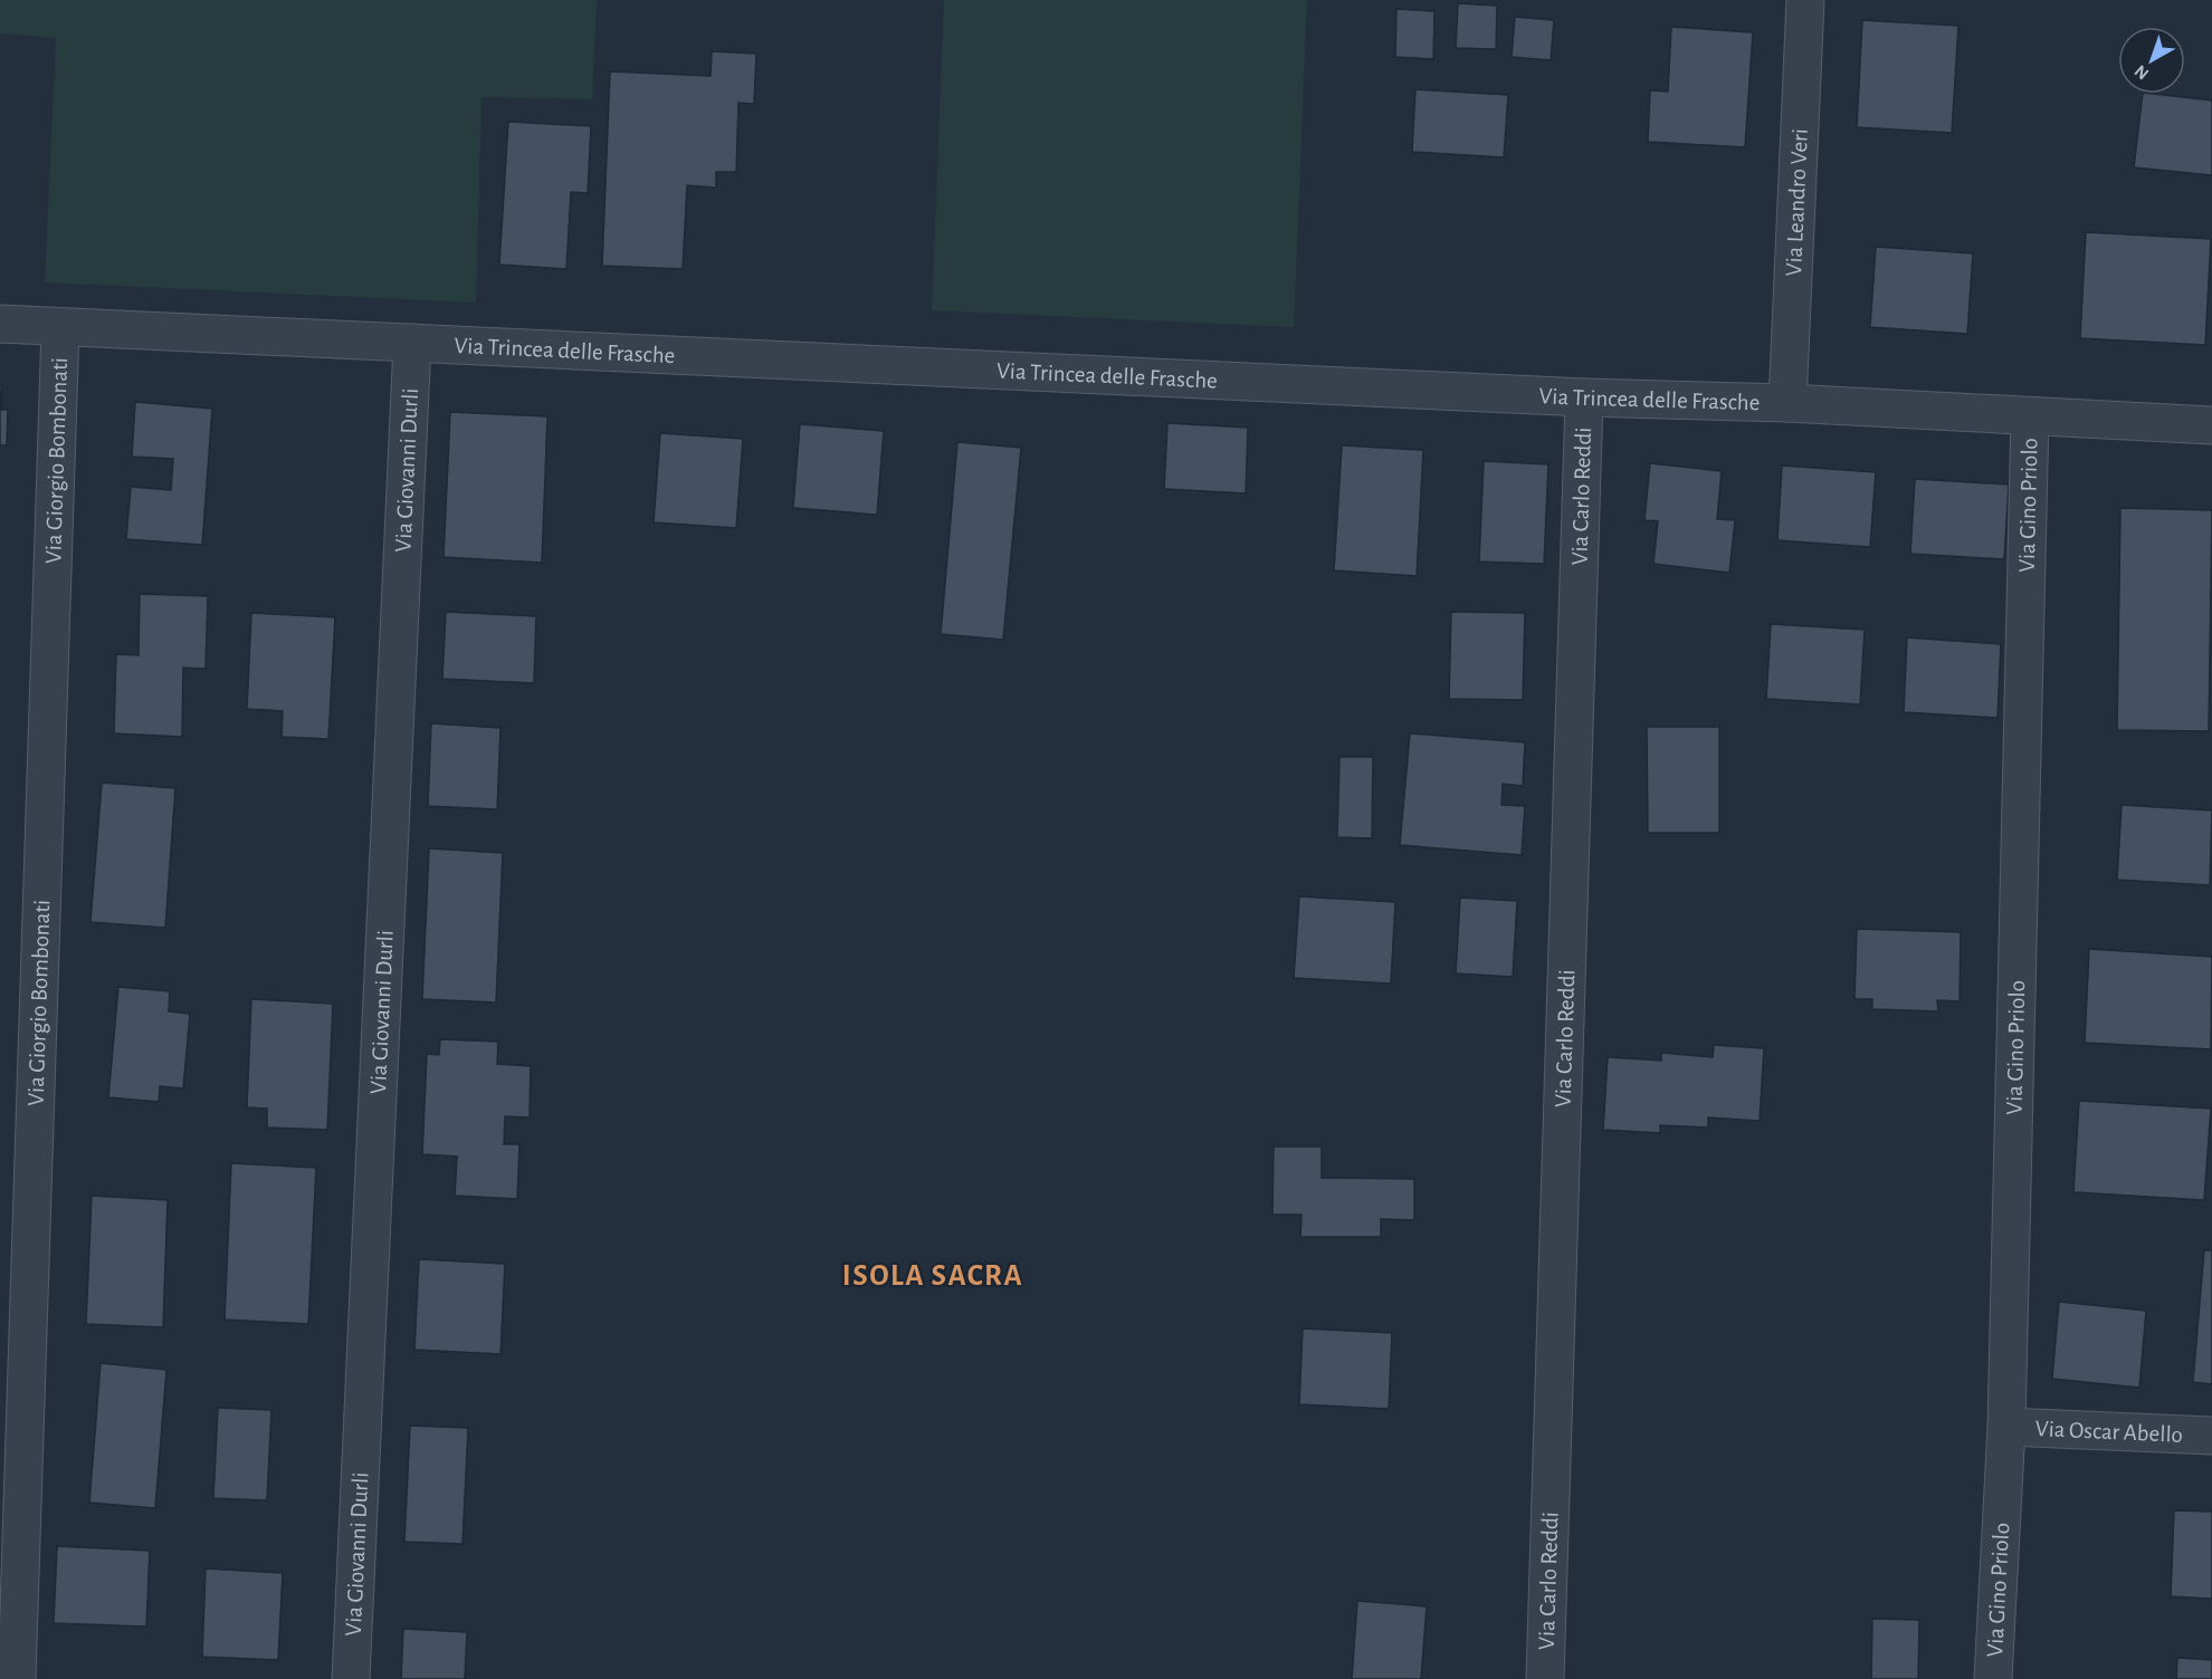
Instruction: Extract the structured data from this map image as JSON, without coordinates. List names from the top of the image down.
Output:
{
  "streets": {
    "street": [
      "Via Leandro Veri",
      "Via Trincea delle Frasche",
      "Via Giorgio Bombonati",
      "Via Giovanni Durli",
      "Via Carlo Reddi",
      "Via Gino Priolo",
      "Via Oscar Abello"
    ]
  },
  "crossings": [
    ["Via Leandro Veri", "Via Trincea delle Frasche"],
    ["Via Trincea delle Frasche", "Via Giorgio Bombonati"],
    ["Via Trincea delle Frasche", "Via Giovanni Durli"],
    ["Via Trincea delle Frasche", "Via Carlo Reddi"],
    ["Via Trincea delle Frasche", "Via Gino Priolo"],
    ["Via Gino Priolo", "Via Oscar Abello"]
  ],
  "districts": ["ISOLA SACRA"],
  "north": "bottom left"
}
